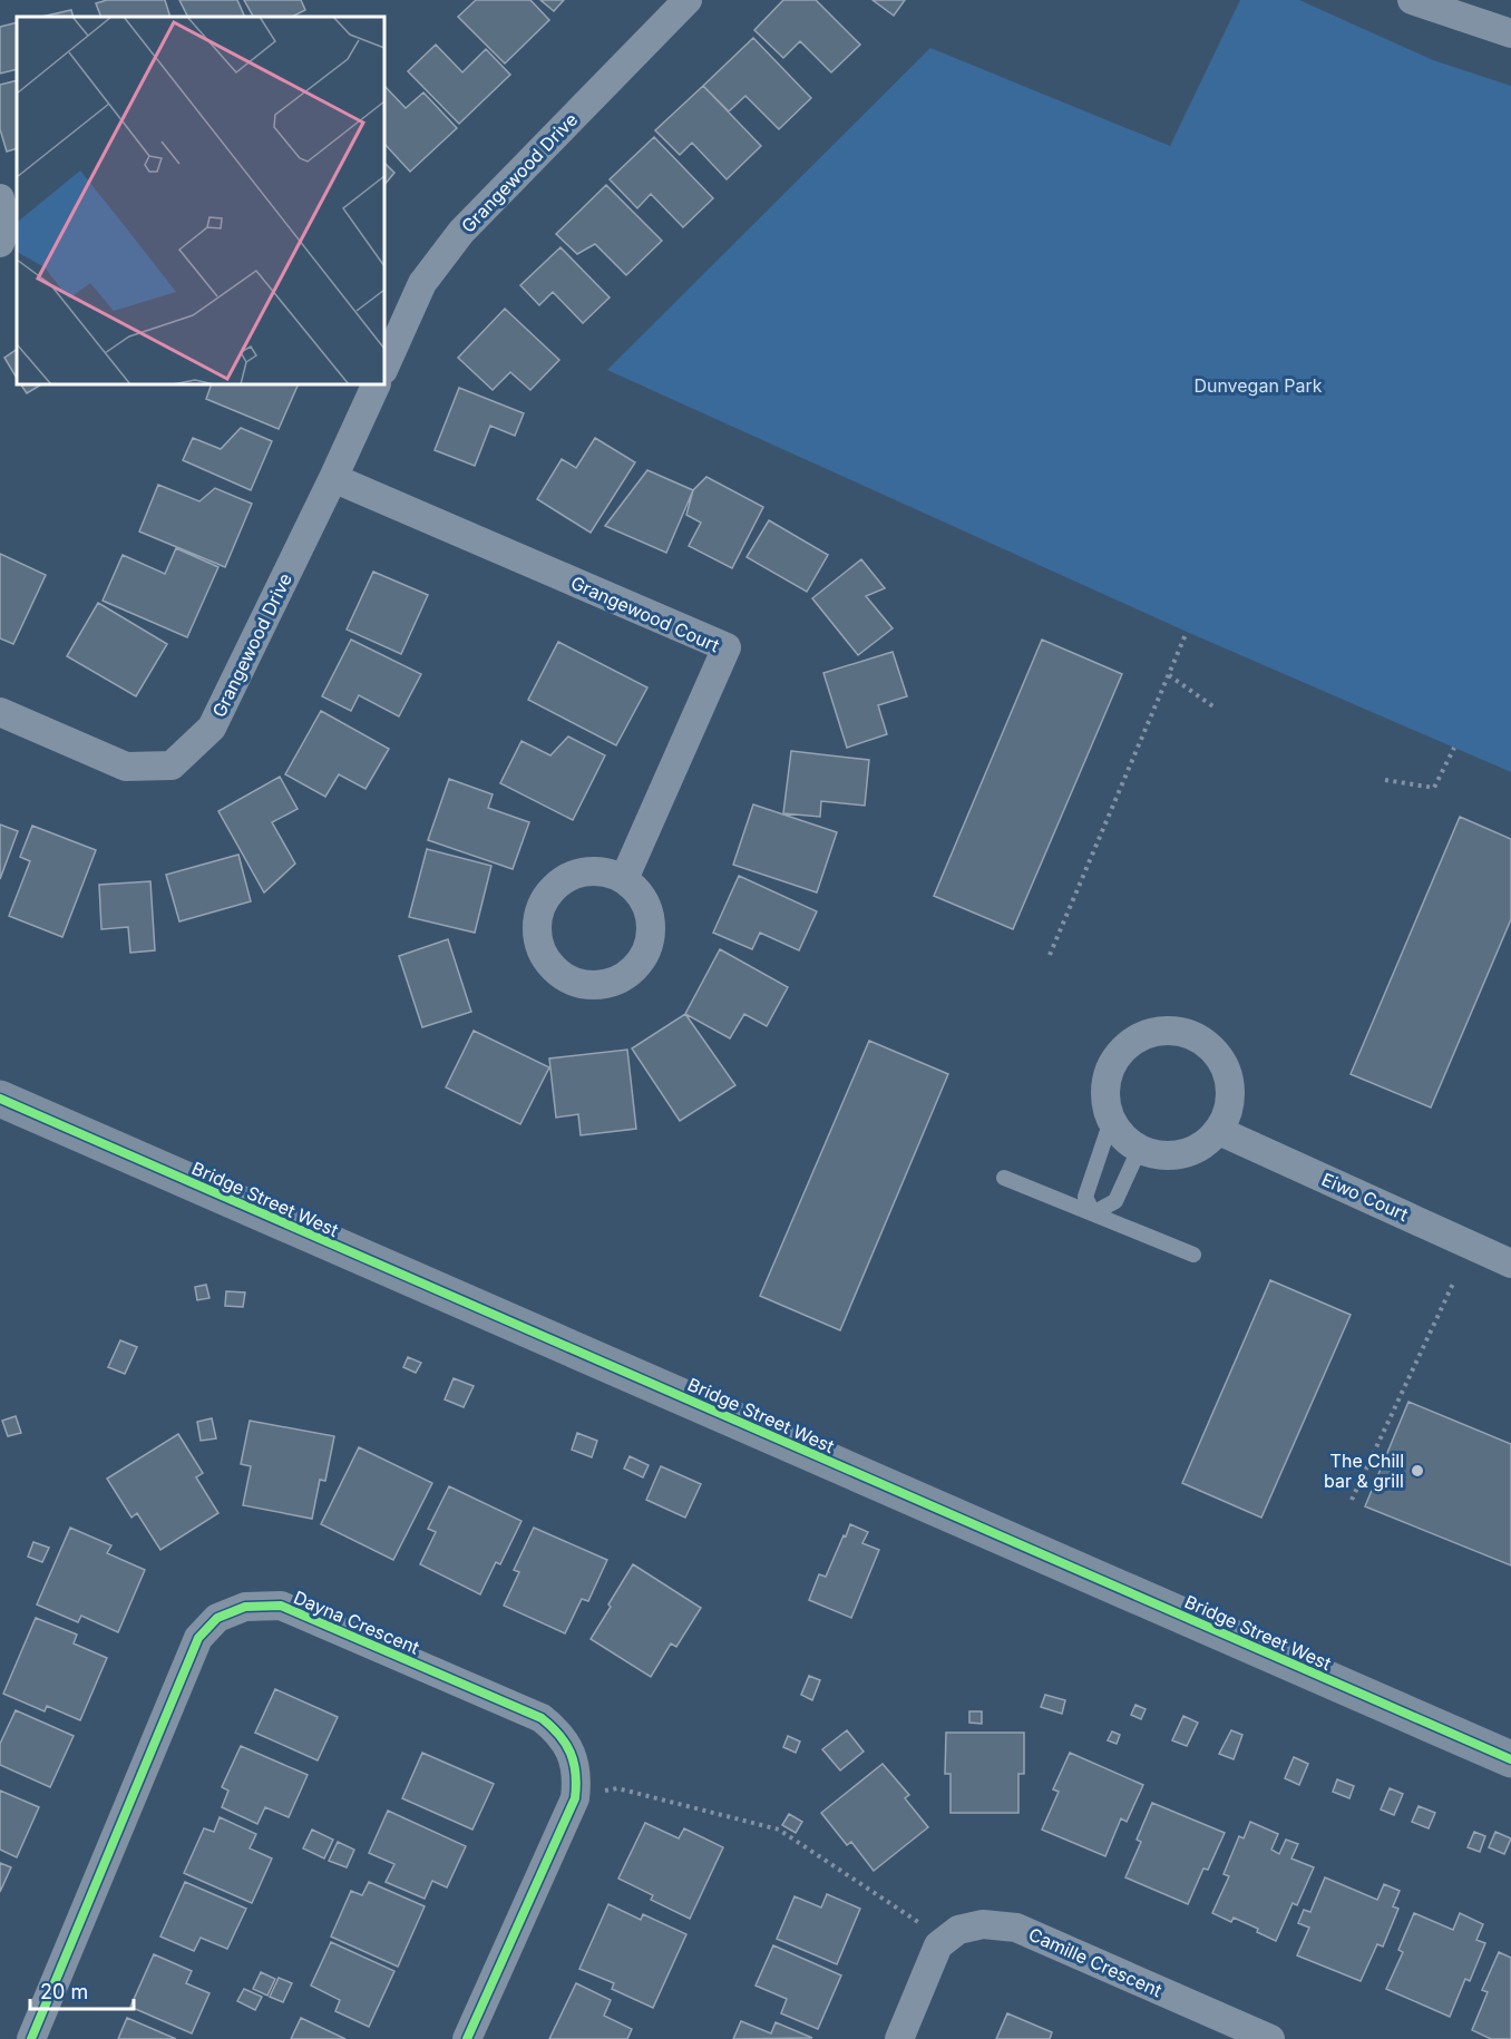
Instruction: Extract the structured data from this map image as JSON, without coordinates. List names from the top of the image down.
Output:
{
  "streets": {
    "main road": ["Bridge Street West"],
    "street": [
      "Grangewood Drive",
      "Grangewood Court",
      "Eiwo Court",
      "Dayna Crescent",
      "Camille Crescent"
    ]
  },
  "crossings": [
    ["Grangewood Drive", "Grangewood Court"]
  ],
  "parks": ["Dunvegan Park"],
  "places": ["The Chill bar & grill"],
  "scale_bar": "20 m"
}
